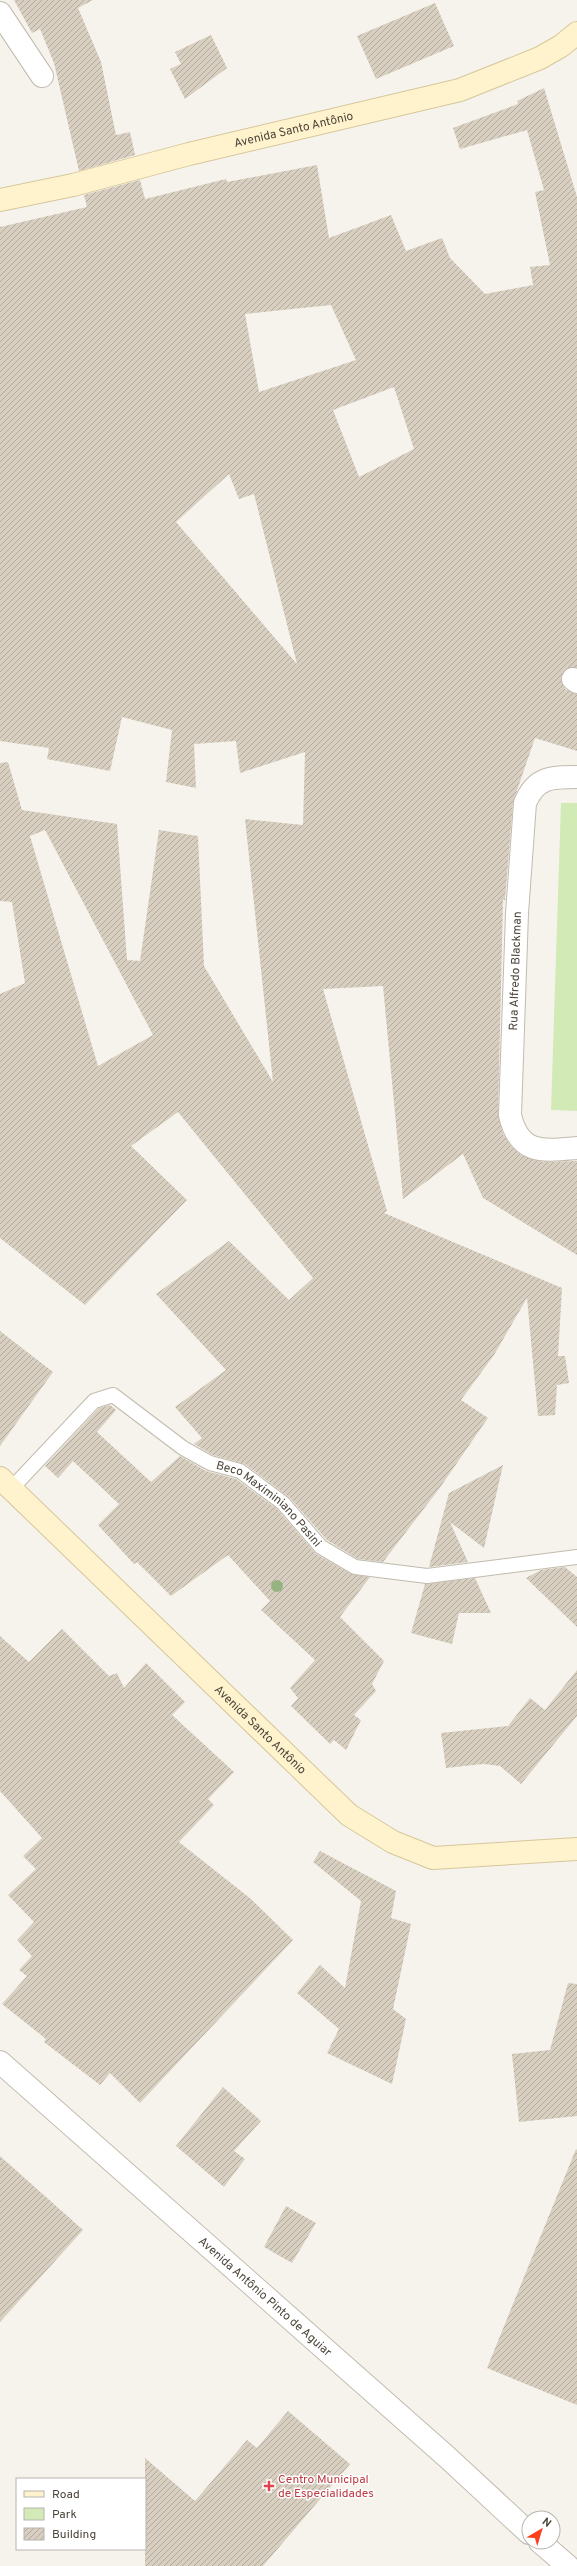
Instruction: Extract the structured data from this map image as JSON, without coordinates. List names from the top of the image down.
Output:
{
  "streets": {
    "street": ["Avenida Santo Antônio", "Rua Alfredo Blackman", "Avenida Antônio Pinto de Aguiar"],
    "lane": ["Beco Maximiniano Pasini"]
  },
  "crossings": [
    ["Avenida Santo Antônio", "Beco Maximiniano Pasini"]
  ],
  "places": {
    "health": ["Centro Municipal de Especialidades"]
  },
  "legend": ["Road", "Park", "Building"],
  "north": "top right"
}
